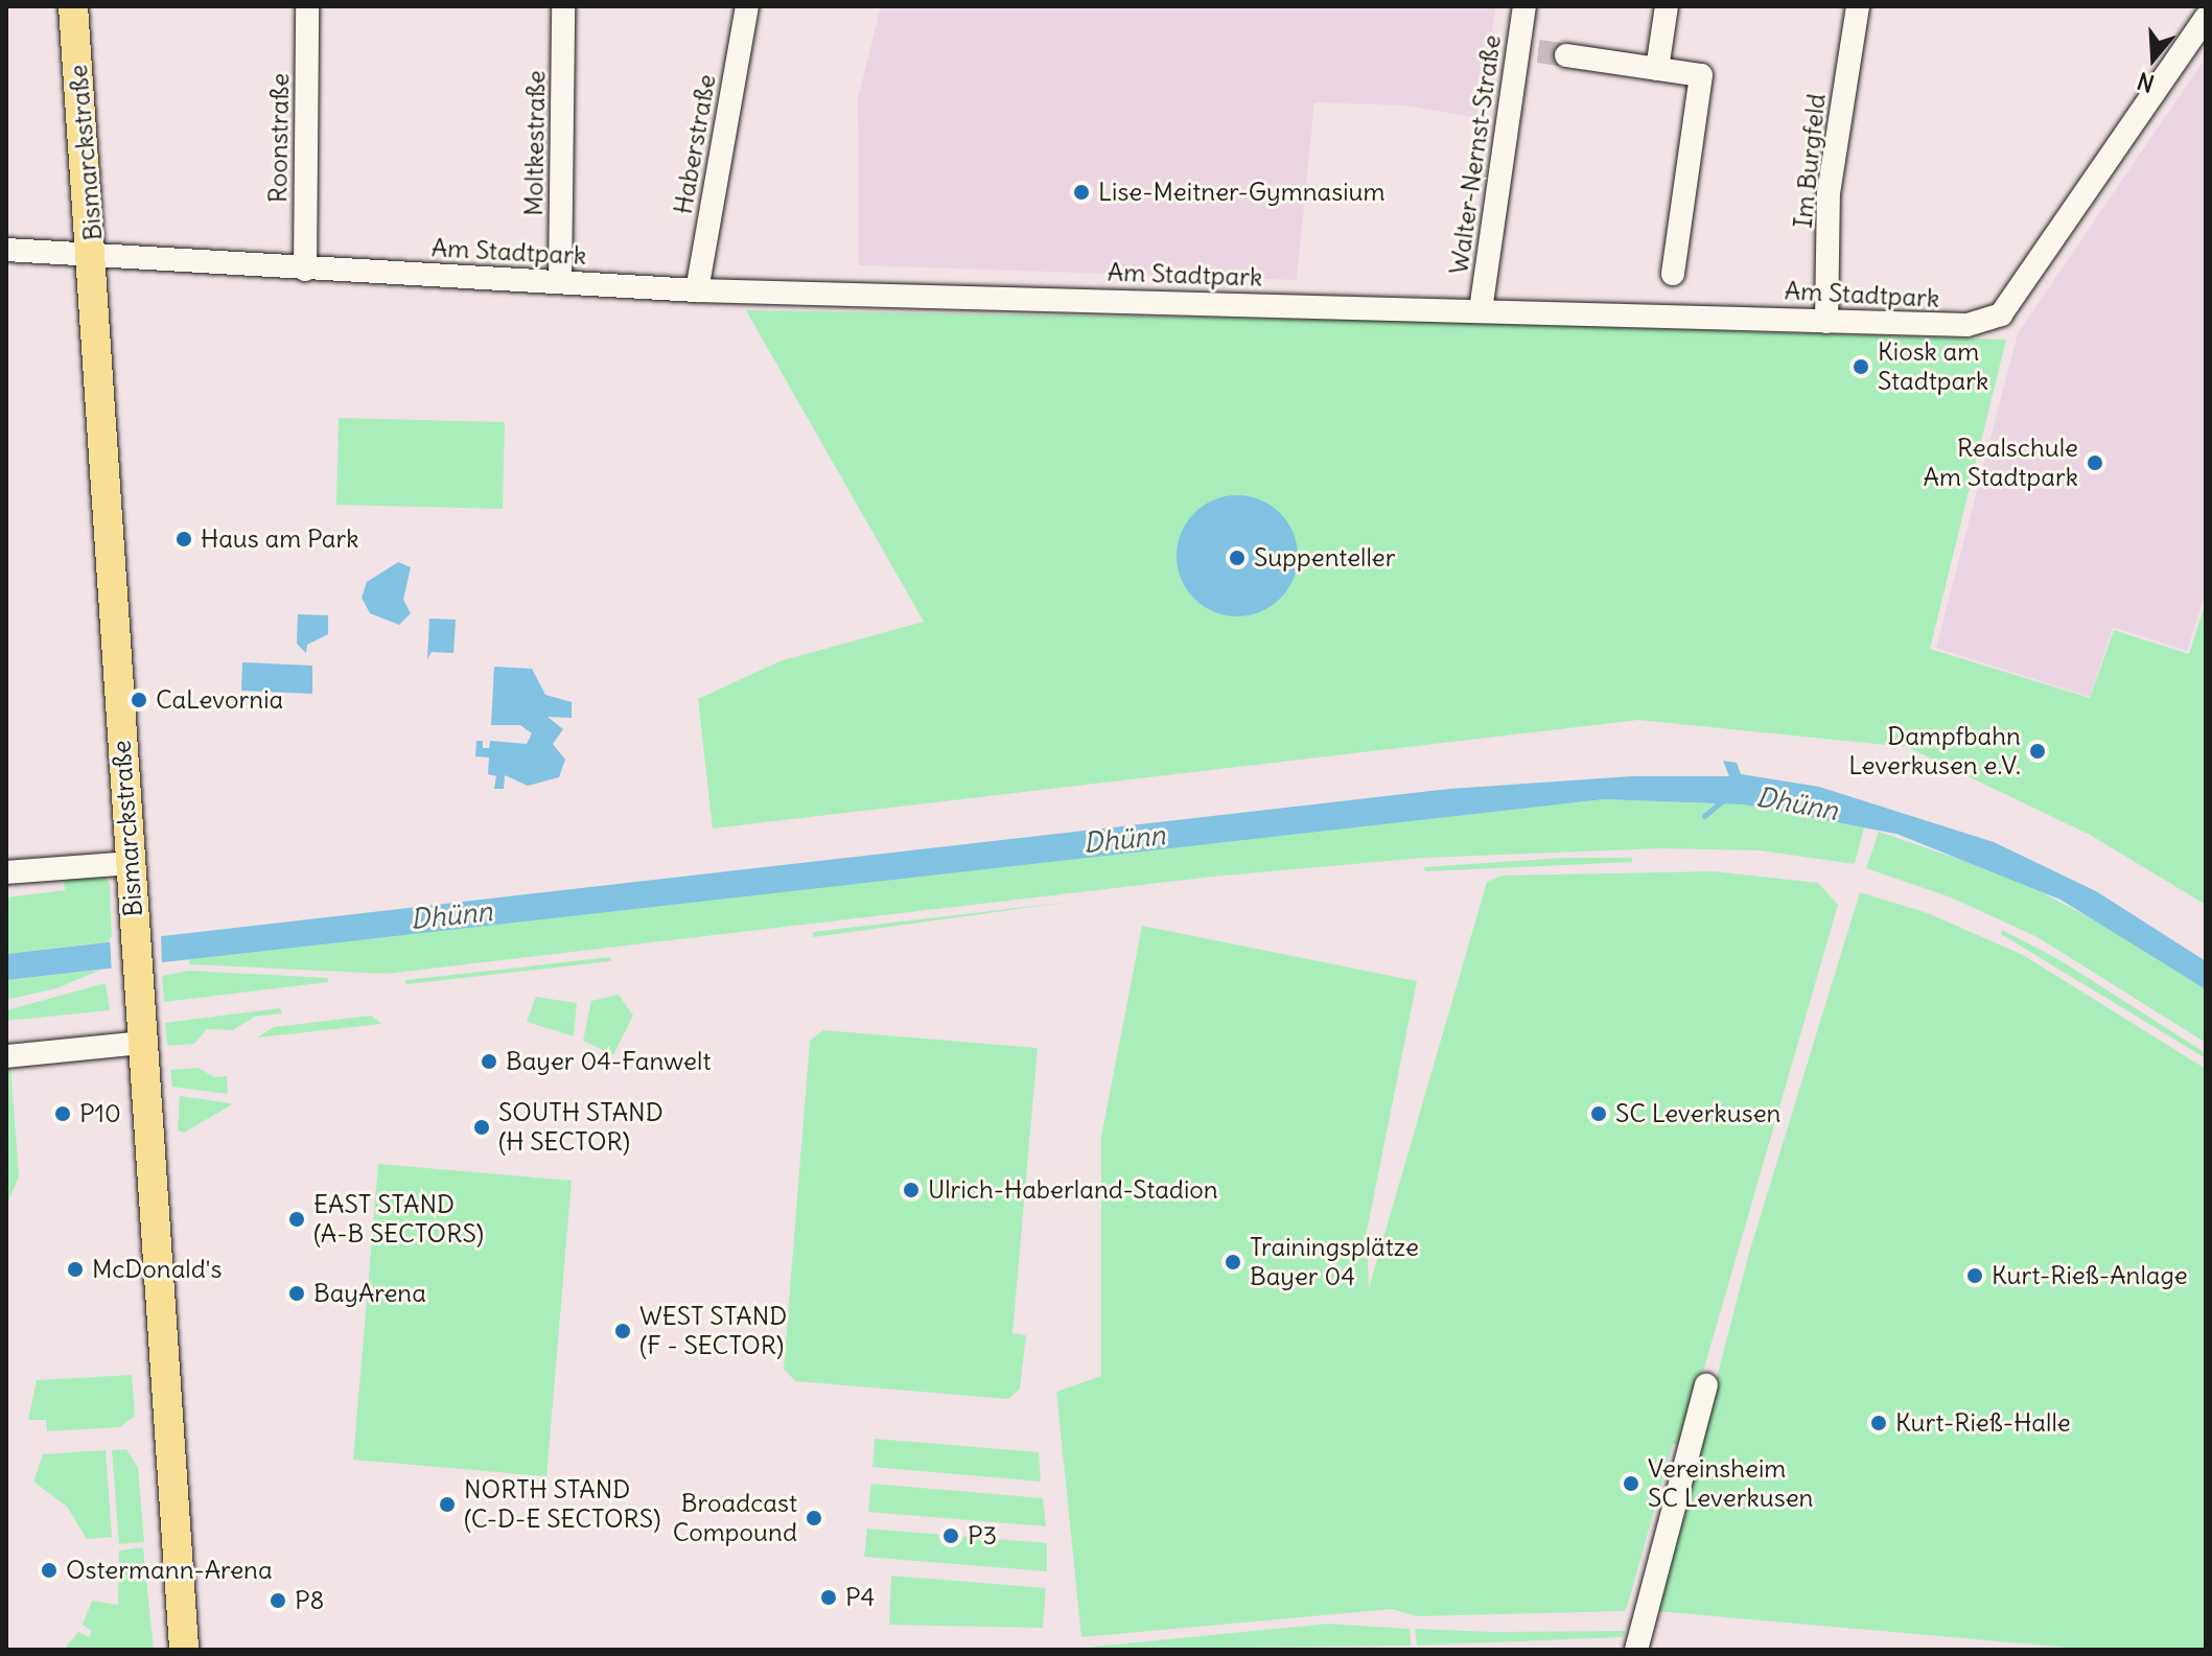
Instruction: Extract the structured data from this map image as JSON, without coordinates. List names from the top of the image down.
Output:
{
  "streets": {
    "main road": ["Bismarckstraße"],
    "street": [
      "Roonstraße",
      "Moltkestraße",
      "Haberstraße",
      "Walter-Nernst-Straße",
      "Im Burgfeld",
      "Am Stadtpark"
    ]
  },
  "crossings": [
    ["Roonstraße", "Am Stadtpark"],
    ["Moltkestraße", "Am Stadtpark"],
    ["Haberstraße", "Am Stadtpark"],
    ["Bismarckstraße", "Am Stadtpark"],
    ["Walter-Nernst-Straße", "Am Stadtpark"],
    ["Im Burgfeld", "Am Stadtpark"]
  ],
  "water": ["Dhünn"],
  "places": [
    "Lise-Meitner-Gymnasium",
    "Kiosk am Stadtpark",
    "Realschule Am Stadtpark",
    "Haus am Park",
    "Suppenteller",
    "CaLevornia",
    "Dampfbahn Leverkusen e.V.",
    "Bayer 04-Fanwelt",
    "P10",
    "SC Leverkusen",
    "SOUTH STAND (H SECTOR)",
    "Ulrich-Haberland-Stadion",
    "EAST STAND (A-B SECTORS)",
    "Trainingsplätze Bayer 04",
    "McDonald's",
    "Kurt-Rieß-Anlage",
    "BayArena",
    "WEST STAND (F - SECTOR)",
    "Kurt-Rieß-Halle",
    "Vereinsheim SC Leverkusen",
    "NORTH STAND (C-D-E SECTORS)",
    "Broadcast Compound",
    "P3",
    "Ostermann-Arena",
    "P4",
    "P8"
  ],
  "north": "bottom"
}
